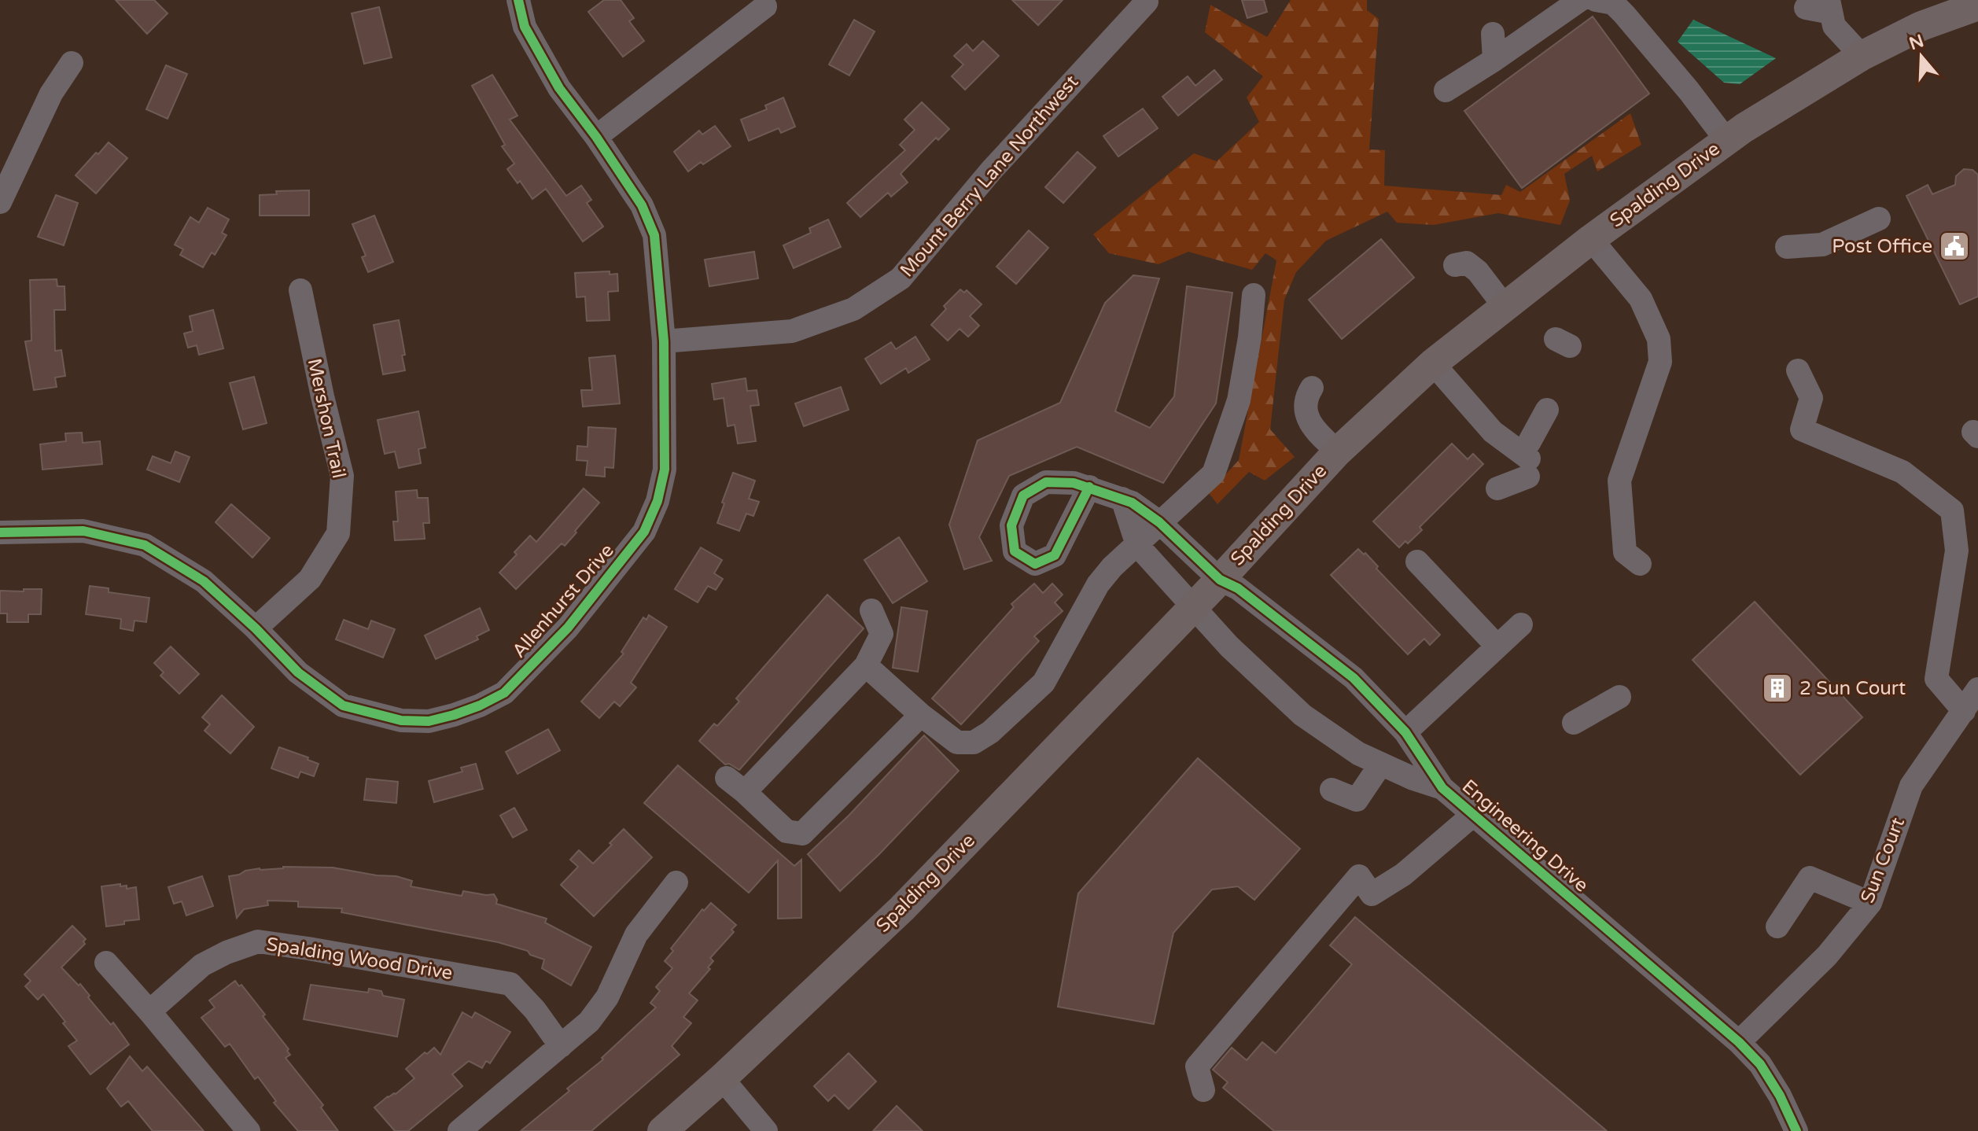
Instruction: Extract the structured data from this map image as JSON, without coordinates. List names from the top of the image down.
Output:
{
  "streets": {
    "main road": ["Spalding Drive"],
    "street": [
      "Mount Berry Lane Northwest",
      "Mershon Trail",
      "Allenhurst Drive",
      "Engineering Drive",
      "Sun Court",
      "Spalding Wood Drive"
    ]
  },
  "crossings": [
    ["Mount Berry Lane Northwest", "Allenhurst Drive"],
    ["Spalding Drive", "Engineering Drive"],
    ["Mershon Trail", "Allenhurst Drive"],
    ["Engineering Drive", "Sun Court"]
  ],
  "places": {
    "public building": ["Post Office"],
    "building": ["2 Sun Court"]
  },
  "north": "top"
}
